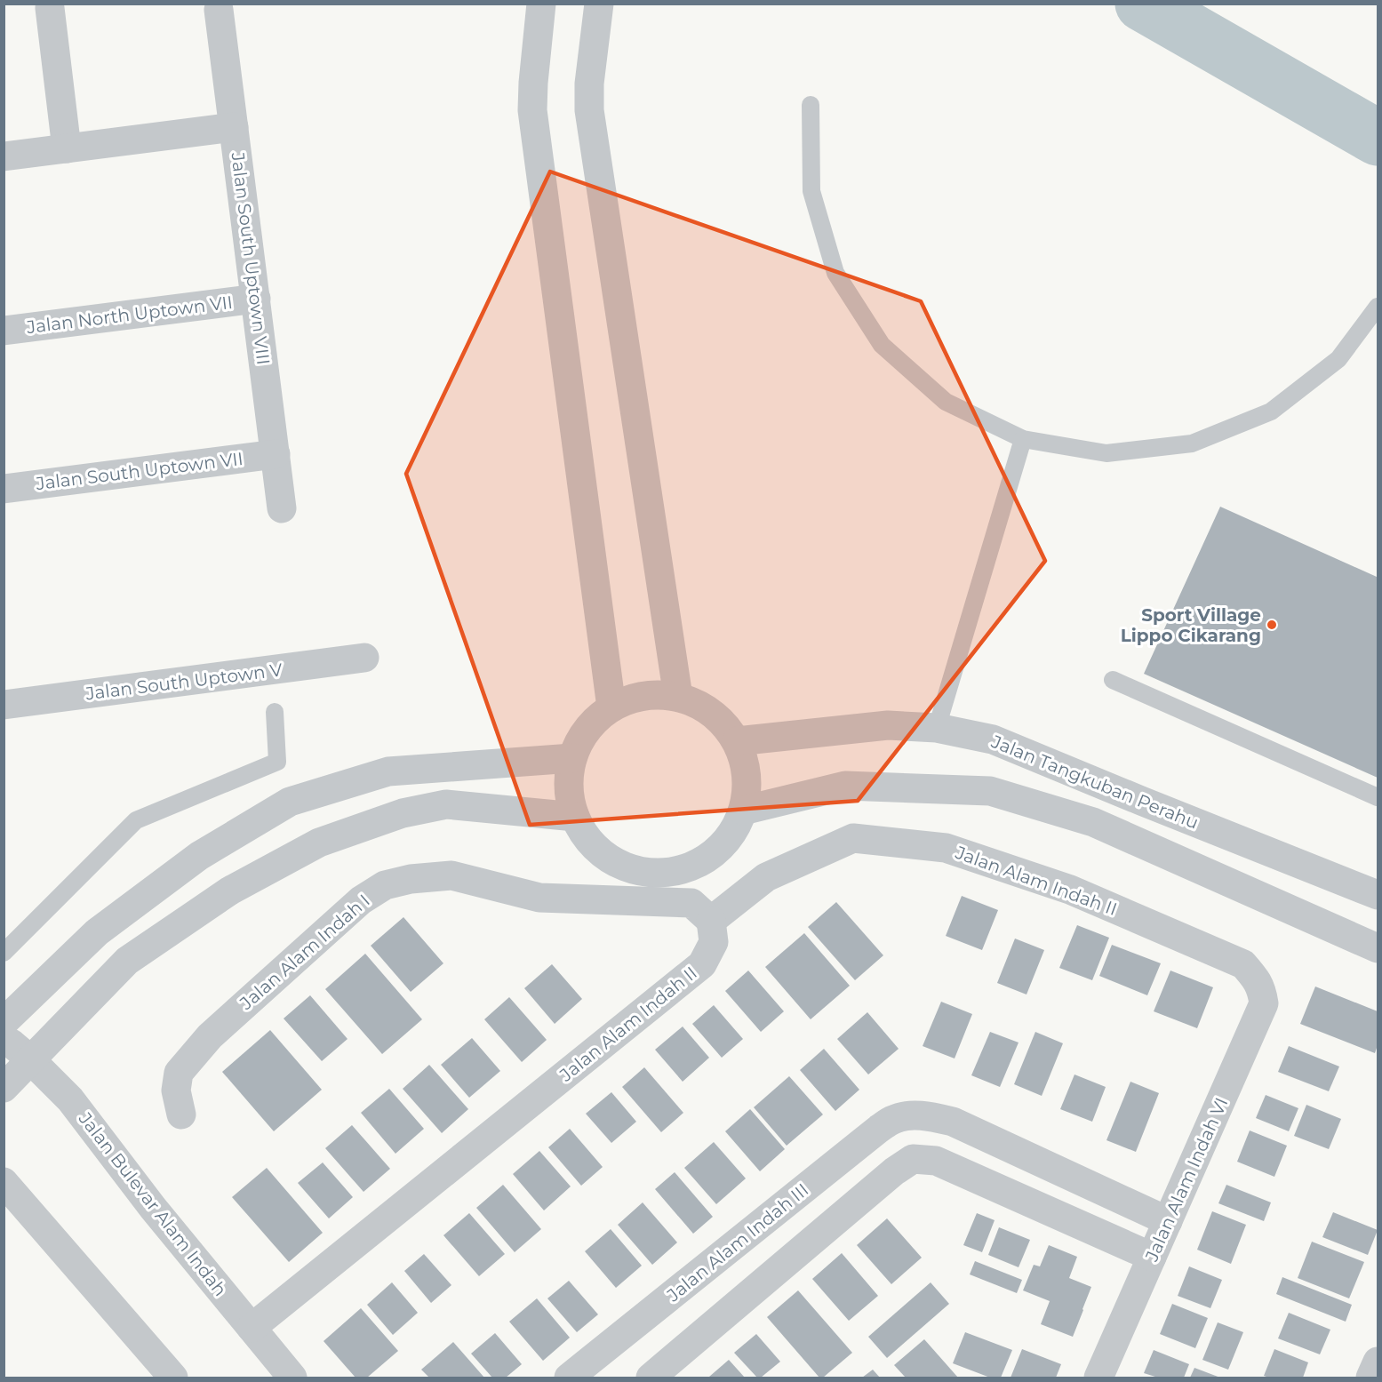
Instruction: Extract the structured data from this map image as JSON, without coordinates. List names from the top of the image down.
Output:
{
  "streets": {
    "street": [
      "Jalan South Uptown VIII",
      "Jalan North Uptown VII",
      "Jalan South Uptown VII",
      "Jalan South Uptown V",
      "Jalan Tangkuban Perahu",
      "Jalan Alam Indah II",
      "Jalan Alam Indah I",
      "Jalan Alam Indah VI",
      "Jalan Bulevar Alam Indah",
      "Jalan Alam Indah III"
    ]
  },
  "crossings": [
    ["Jalan South Uptown VIII", "Jalan North Uptown VII"],
    ["Jalan South Uptown VIII", "Jalan South Uptown VII"],
    ["Jalan Alam Indah II", "Jalan Alam Indah I"],
    ["Jalan Alam Indah II", "Jalan Alam Indah VI"],
    ["Jalan Alam Indah II", "Jalan Bulevar Alam Indah"],
    ["Jalan Alam Indah VI", "Jalan Alam Indah III"]
  ],
  "places": ["Sport Village Lippo Cikarang"]
}
